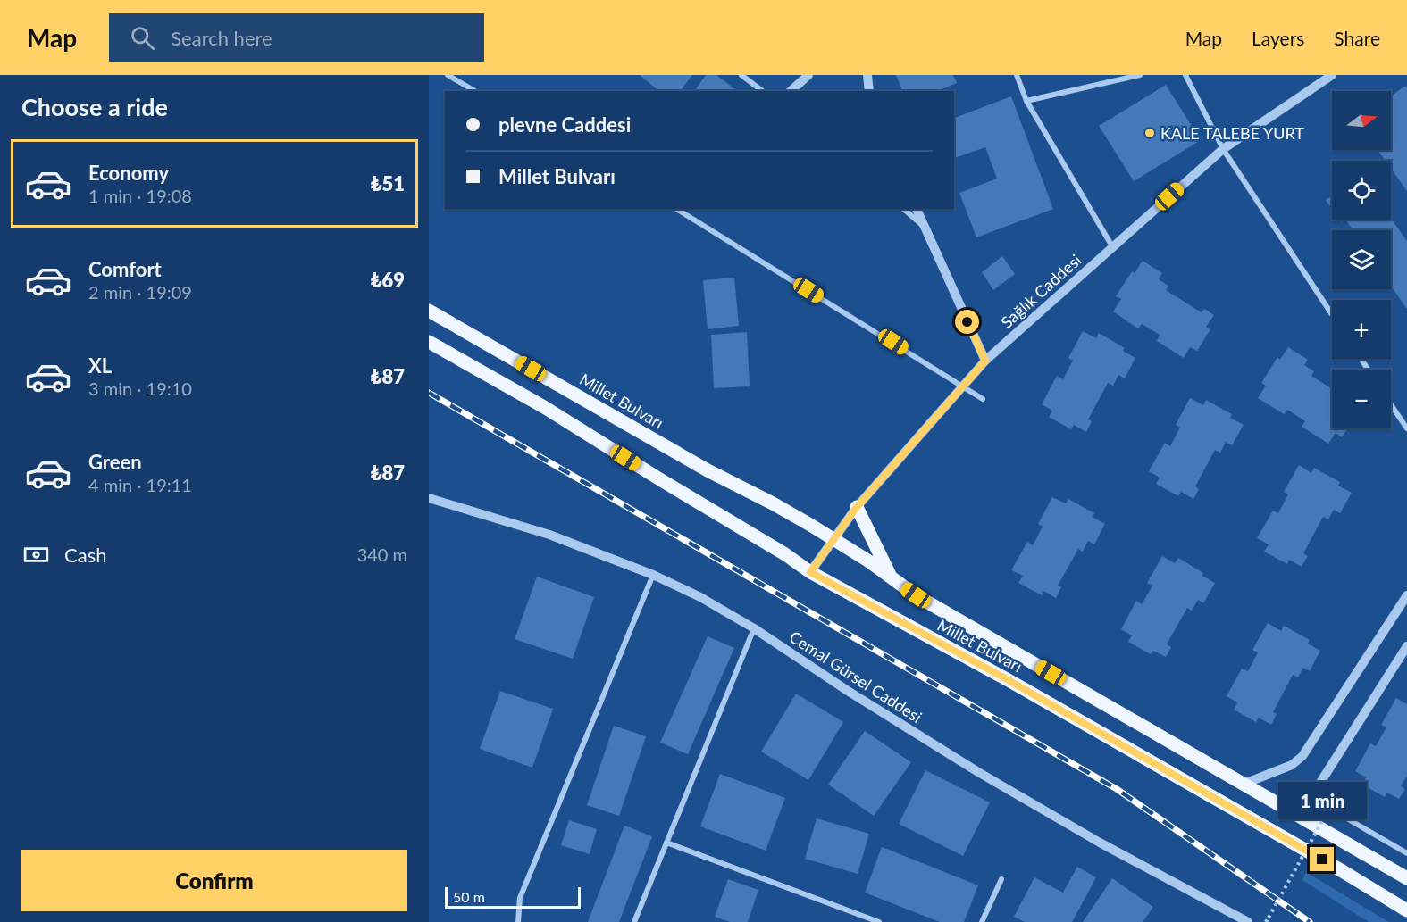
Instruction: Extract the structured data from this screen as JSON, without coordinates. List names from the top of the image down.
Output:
{
  "streets": {
    "main road": ["Millet Bulvarı"],
    "street": ["Sağlık Caddesi", "Cemal Gürsel Caddesi"]
  },
  "crossings": [
    ["Sağlık Caddesi", "Millet Bulvarı"]
  ],
  "places": ["KALE TALEBE YURT"],
  "scale_bar": "50 m",
  "north": "right",
  "page": {
    "header": "Map",
    "search": "Search here",
    "nav": ["Map", "Layers", "Share"],
    "heading": "Choose a ride",
    "map_buttons": ["+", "−"],
    "banner": ["plevne Caddesi", "Millet Bulvarı"],
    "list": [
      {
        "name": "Economy",
        "note": "1 min · 19:08",
        "value": "₺51"
      },
      {
        "name": "Comfort",
        "note": "2 min · 19:09",
        "value": "₺69"
      },
      {
        "name": "XL",
        "note": "3 min · 19:10",
        "value": "₺87"
      },
      {
        "name": "Green",
        "note": "4 min · 19:11",
        "value": "₺87"
      }
    ],
    "pay": ["Cash", "340 m"],
    "bubble": "1 min",
    "buttons": "Confirm",
    "scale": "50 m"
  }
}
